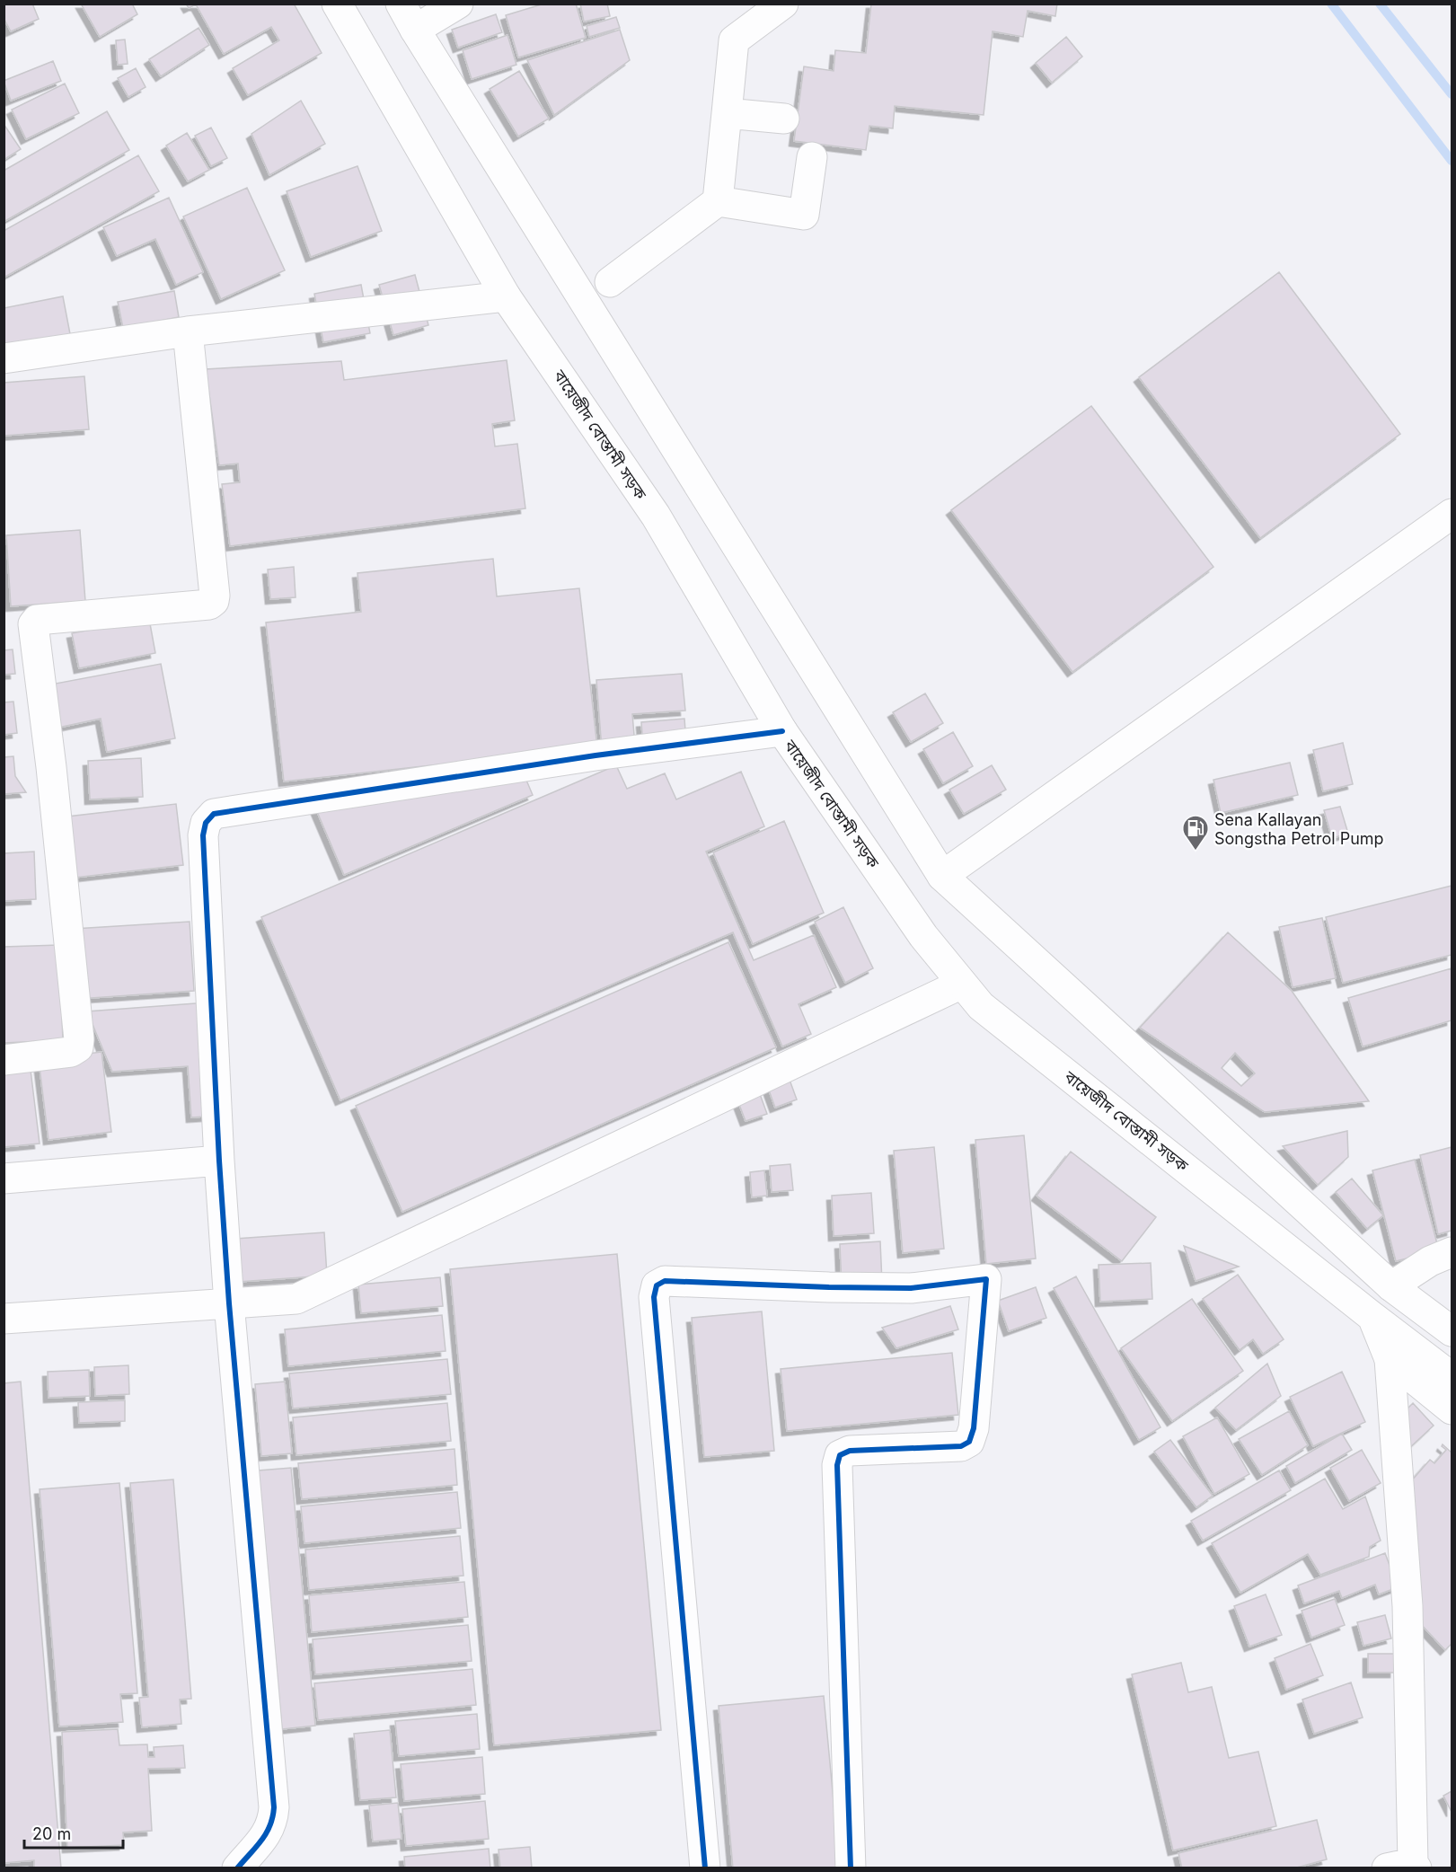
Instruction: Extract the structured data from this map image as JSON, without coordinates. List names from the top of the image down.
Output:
{
  "streets": {
    "street": ["বায়েজীদ বোস্তামী সড়ক"]
  },
  "places": {
    "fuel station": ["Sena Kallayan Songstha Petrol Pump"]
  },
  "scale_bar": "20 m"
}
